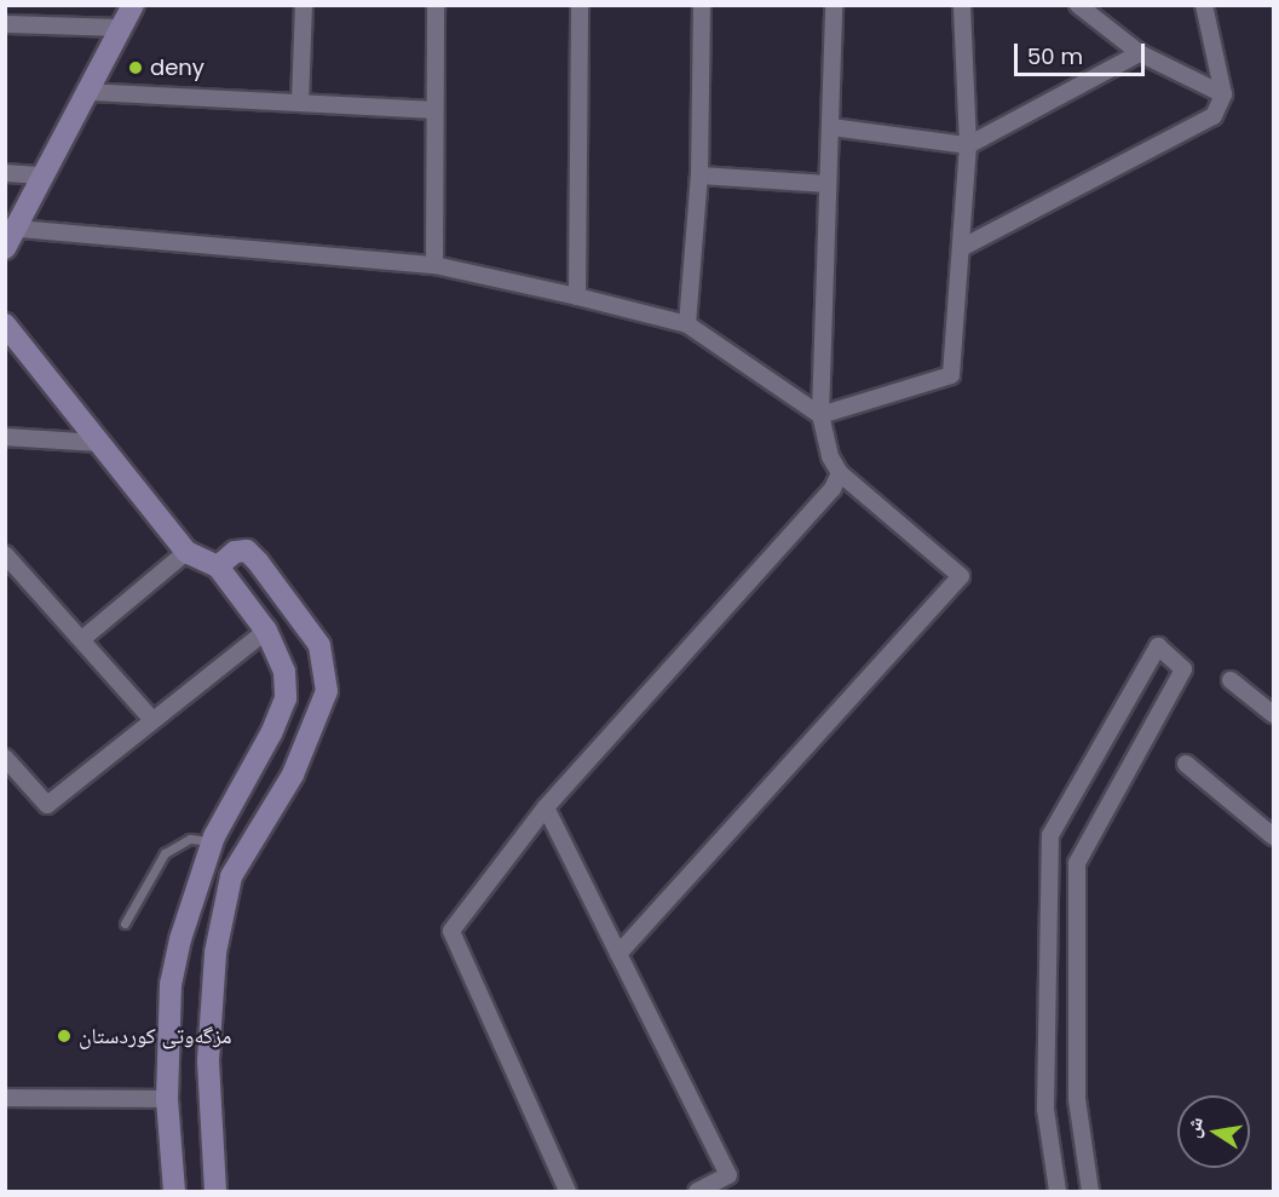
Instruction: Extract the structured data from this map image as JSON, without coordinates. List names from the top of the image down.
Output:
{
  "places": ["deny", "مزگەوتی کوردستان"],
  "scale_bar": "50 m",
  "north": "left"
}
